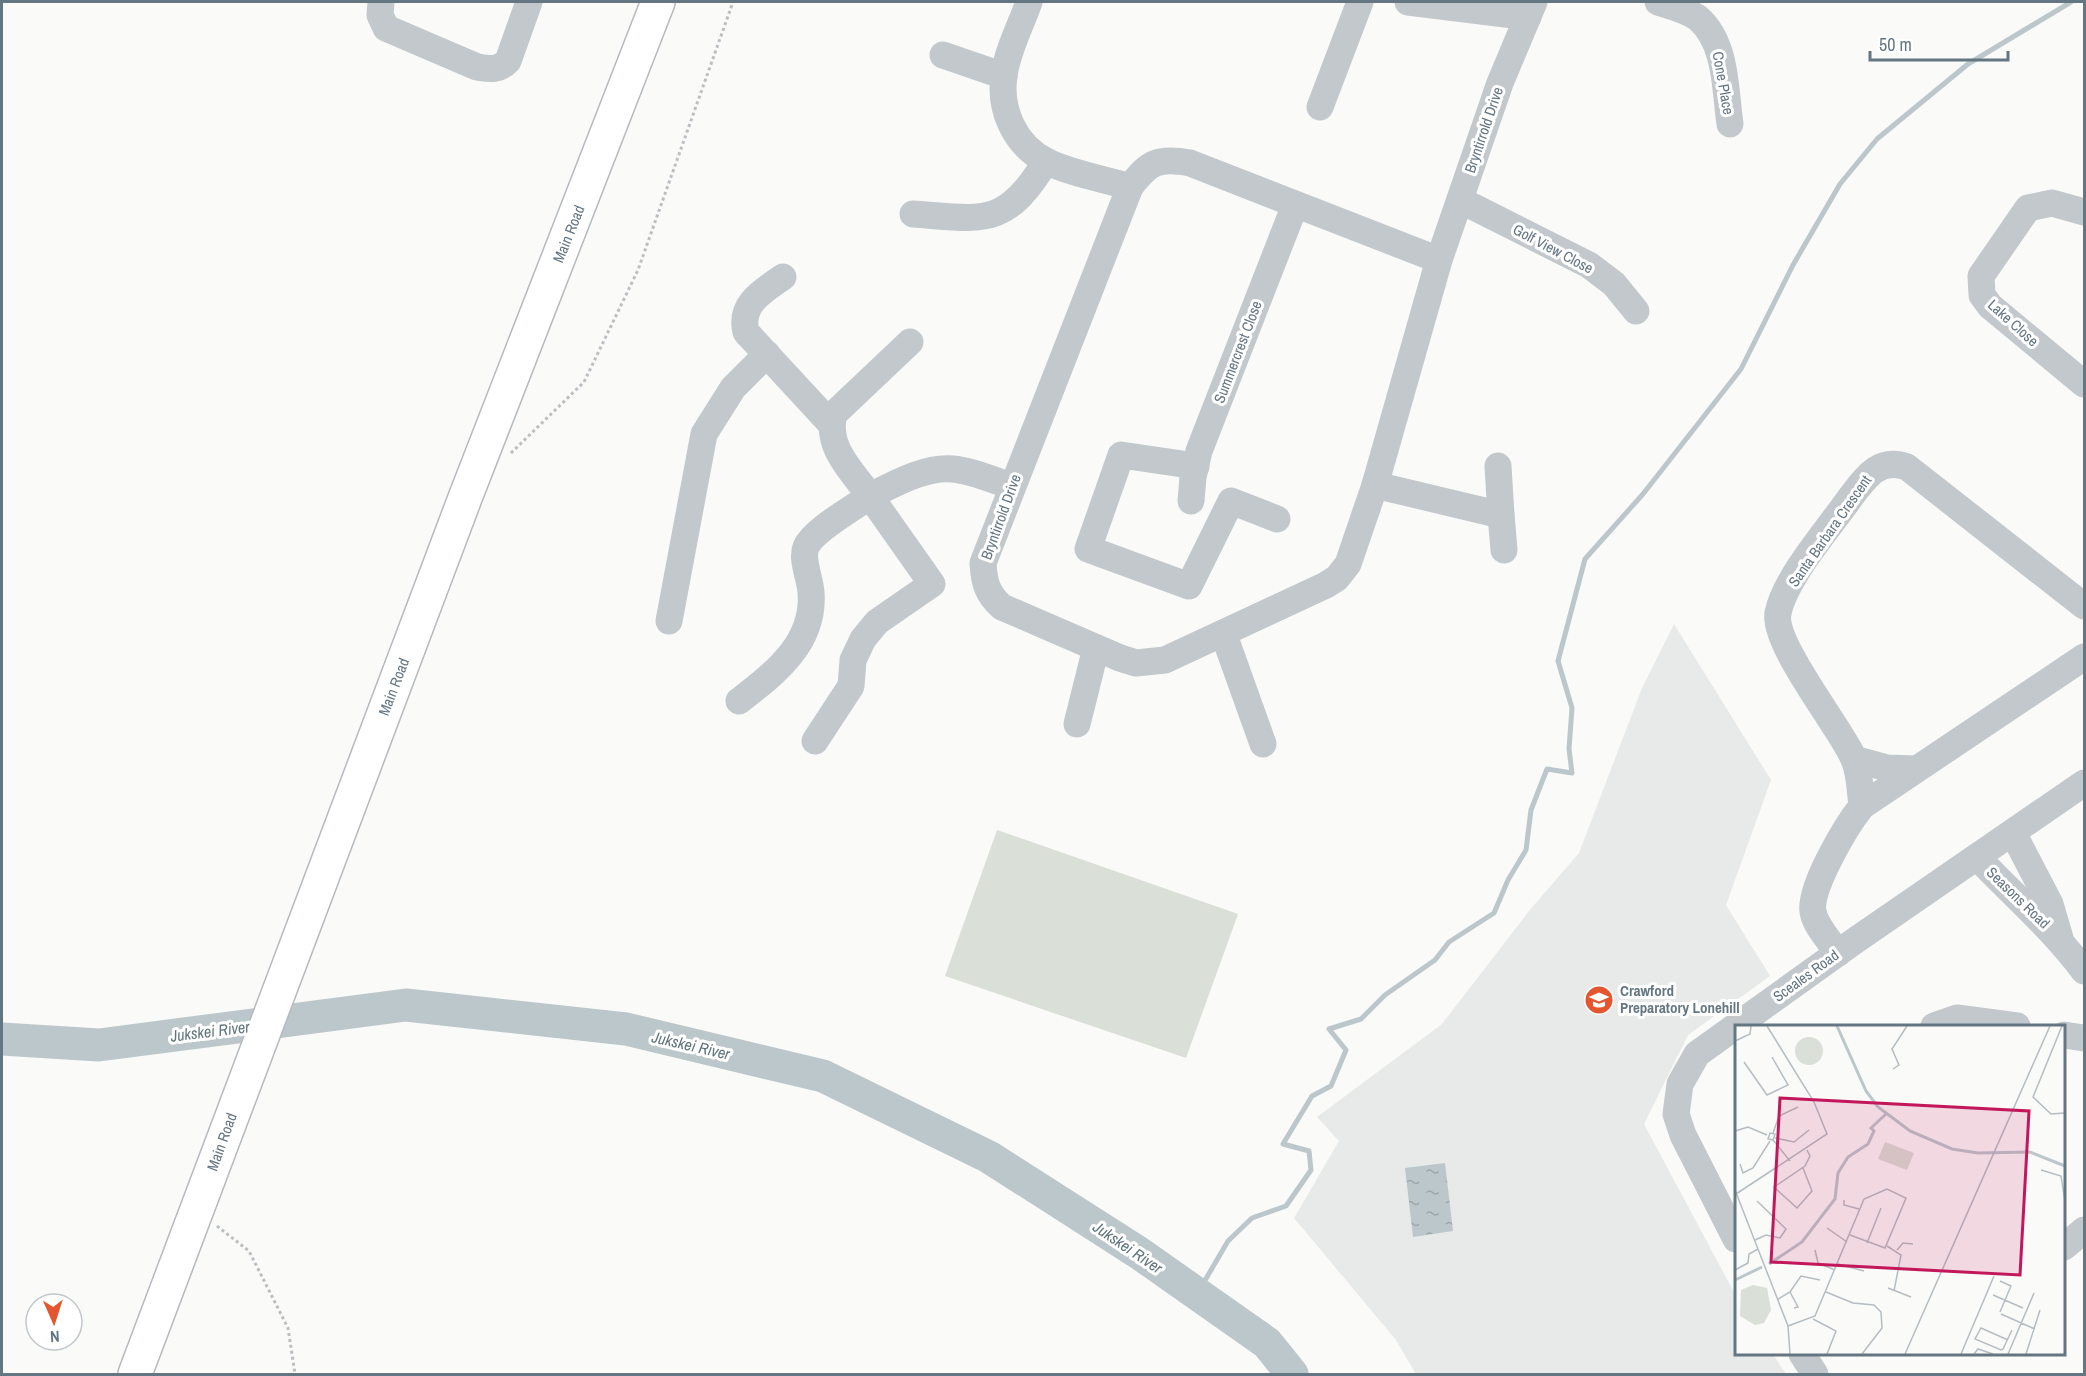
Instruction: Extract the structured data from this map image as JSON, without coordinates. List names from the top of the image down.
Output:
{
  "streets": {
    "main road": ["Main Road"],
    "street": [
      "Cone Place",
      "Bryntirrold Drive",
      "Golf View Close",
      "Lake Close",
      "Summercrest Close",
      "Santa Barbara Crescent",
      "Seasons Road",
      "Sceales Road"
    ]
  },
  "crossings": [
    ["Bryntirrold Drive", "Golf View Close"],
    ["Bryntirrold Drive", "Summercrest Close"],
    ["Seasons Road", "Sceales Road"]
  ],
  "water": ["Jukskei River"],
  "places": {
    "school or university": ["Crawford Preparatory Lonehill"]
  },
  "scale_bar": "50 m",
  "north": "bottom"
}
